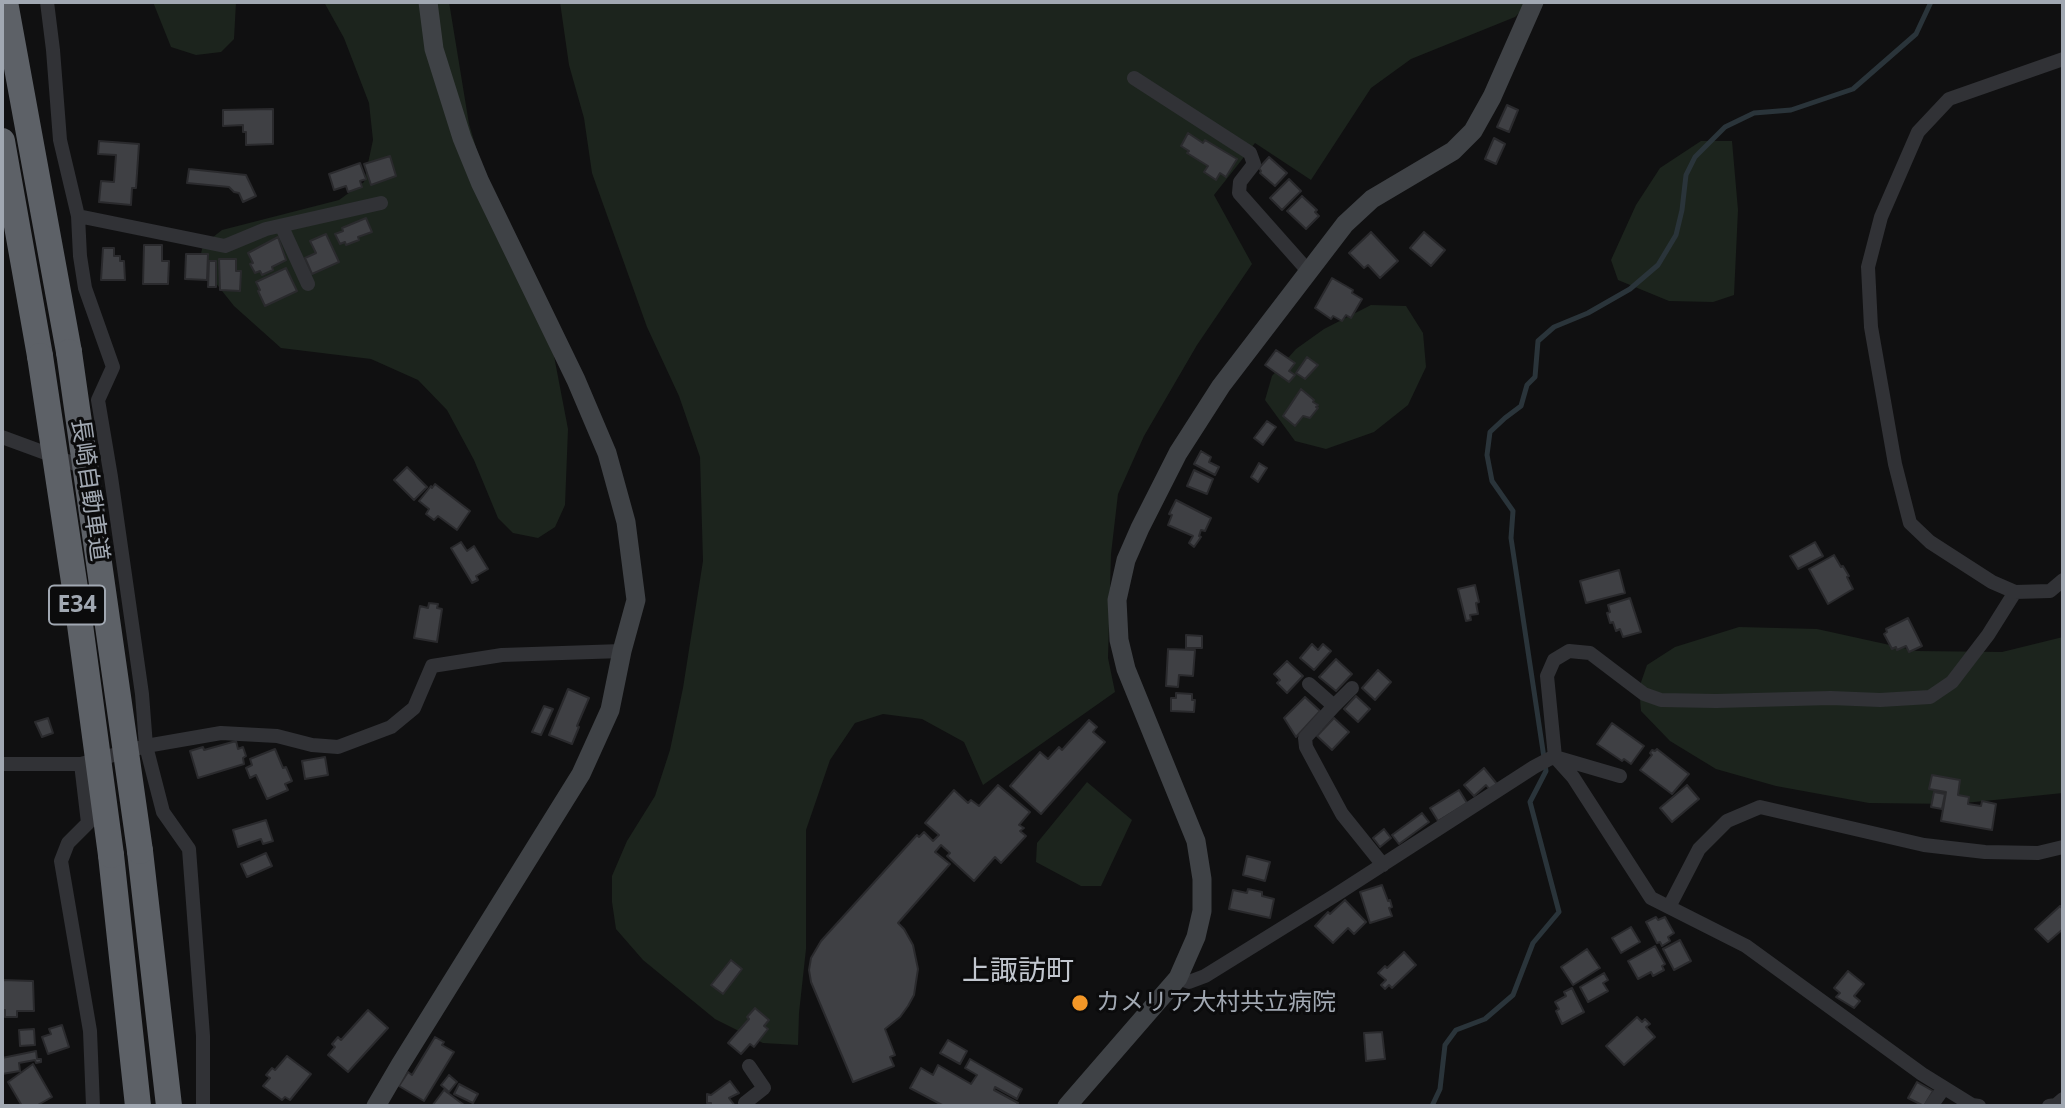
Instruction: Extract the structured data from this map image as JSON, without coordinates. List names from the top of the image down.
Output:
{
  "streets": {
    "highway": ["長崎自動車道", "E34"]
  },
  "districts": ["上諏訪町"],
  "places": ["カメリア大村共立病院"]
}
